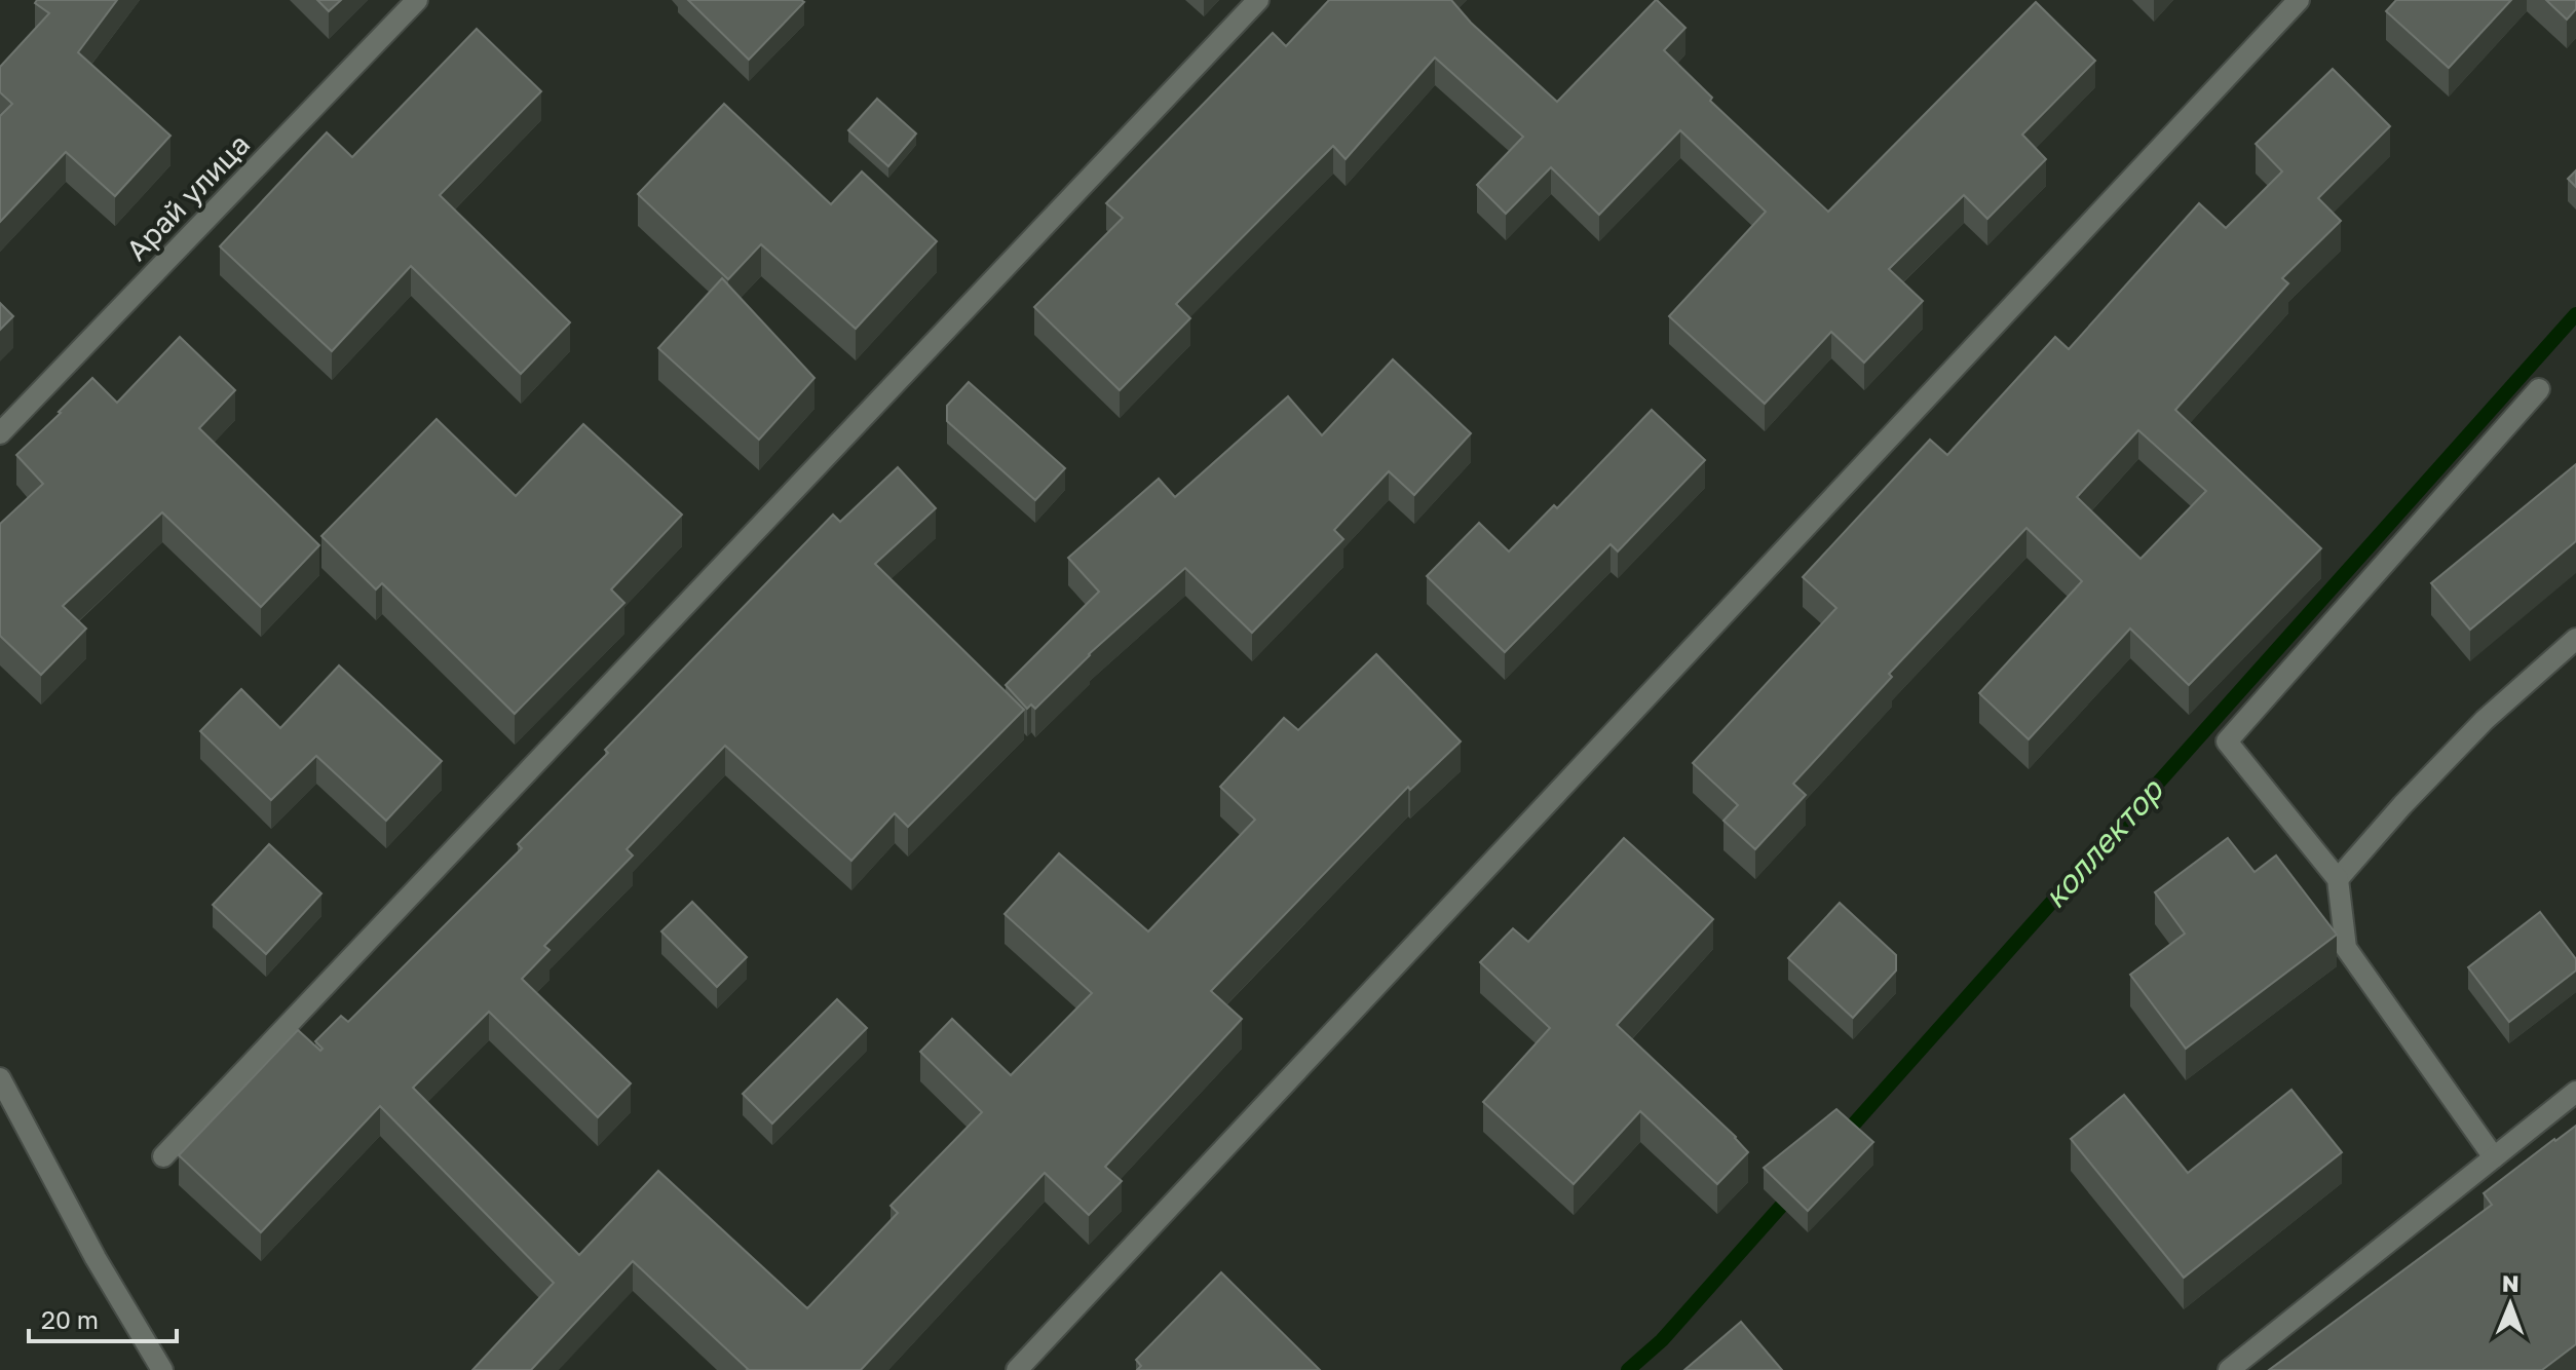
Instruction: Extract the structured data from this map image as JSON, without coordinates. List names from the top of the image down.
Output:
{
  "streets": {
    "street": ["Арай улица"]
  },
  "water": ["коллектор"],
  "scale_bar": "20 m",
  "north": "top"
}
